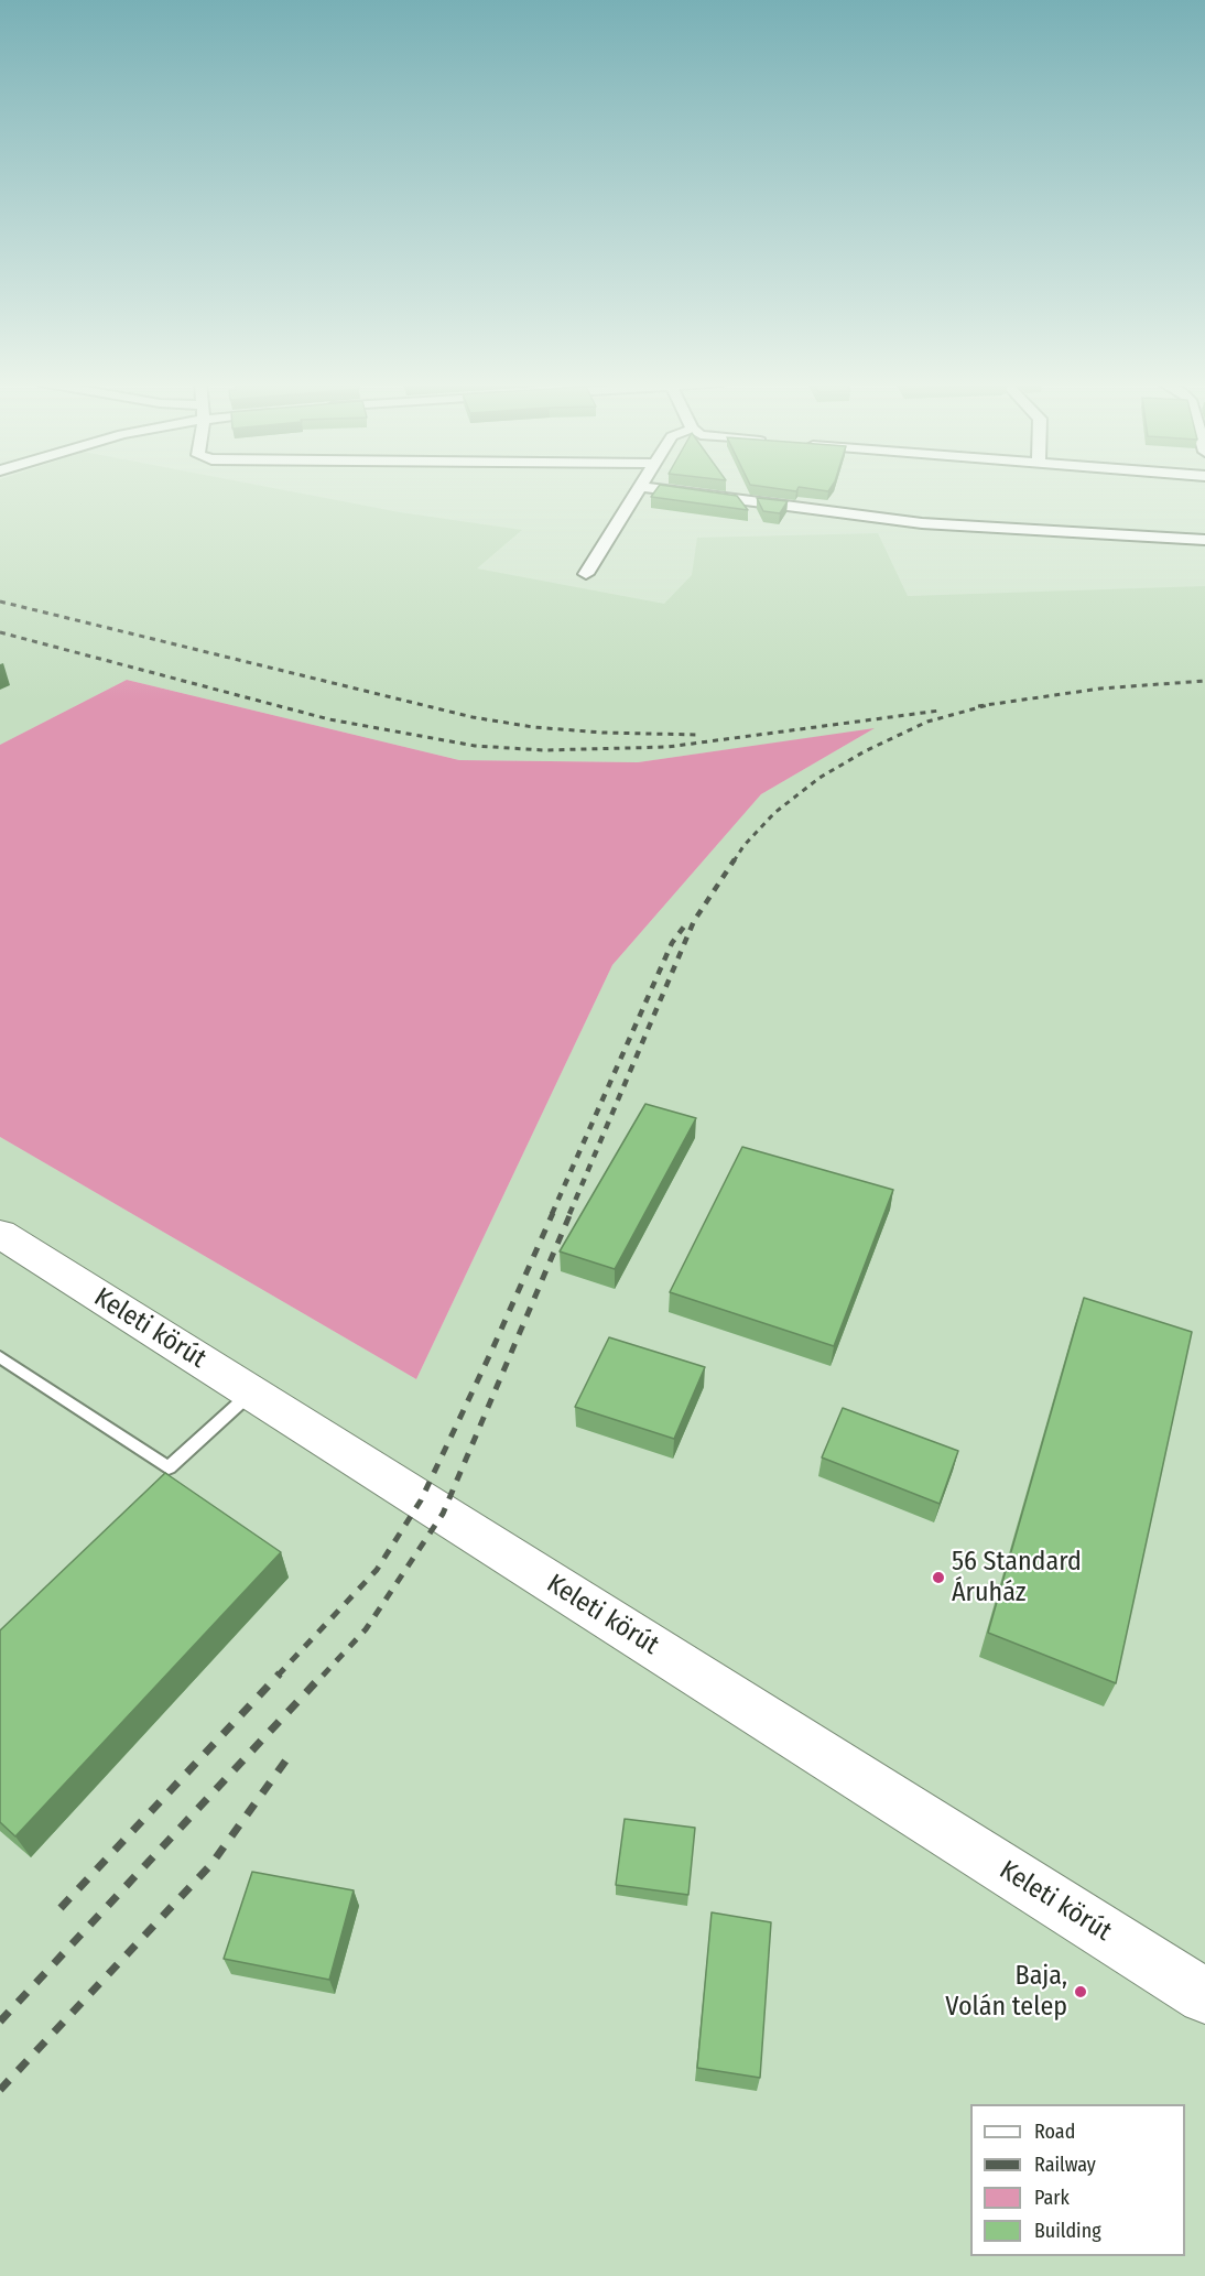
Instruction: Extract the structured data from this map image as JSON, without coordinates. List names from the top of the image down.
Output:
{
  "streets": {
    "main road": ["Keleti körút"]
  },
  "places": ["56 Standard Áruház", "Baja, Volán telep"],
  "legend": [
    "Road",
    "Railway",
    "Park",
    "Building"
  ]
}
